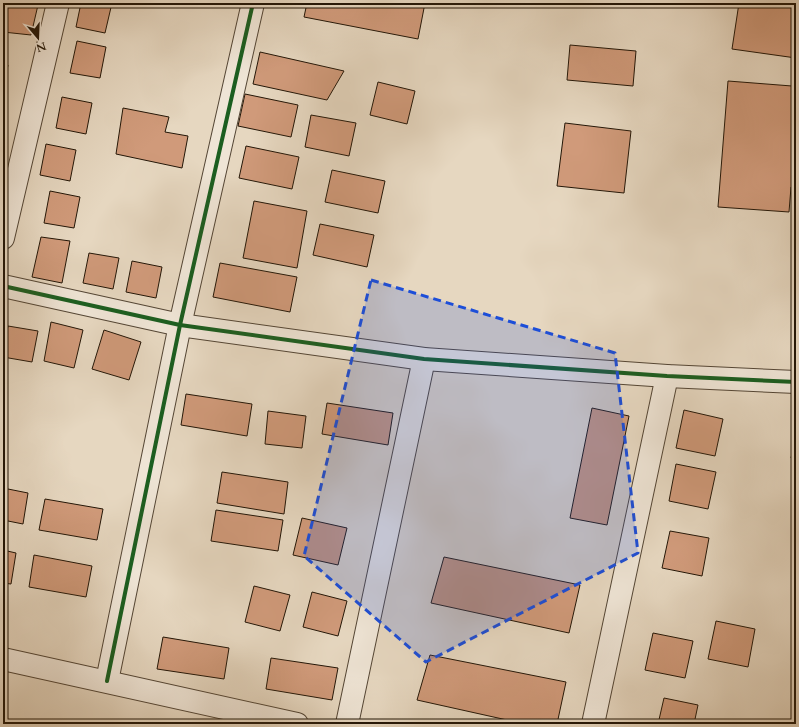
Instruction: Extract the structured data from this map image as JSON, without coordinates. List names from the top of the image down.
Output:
{
  "north": "bottom"
}
